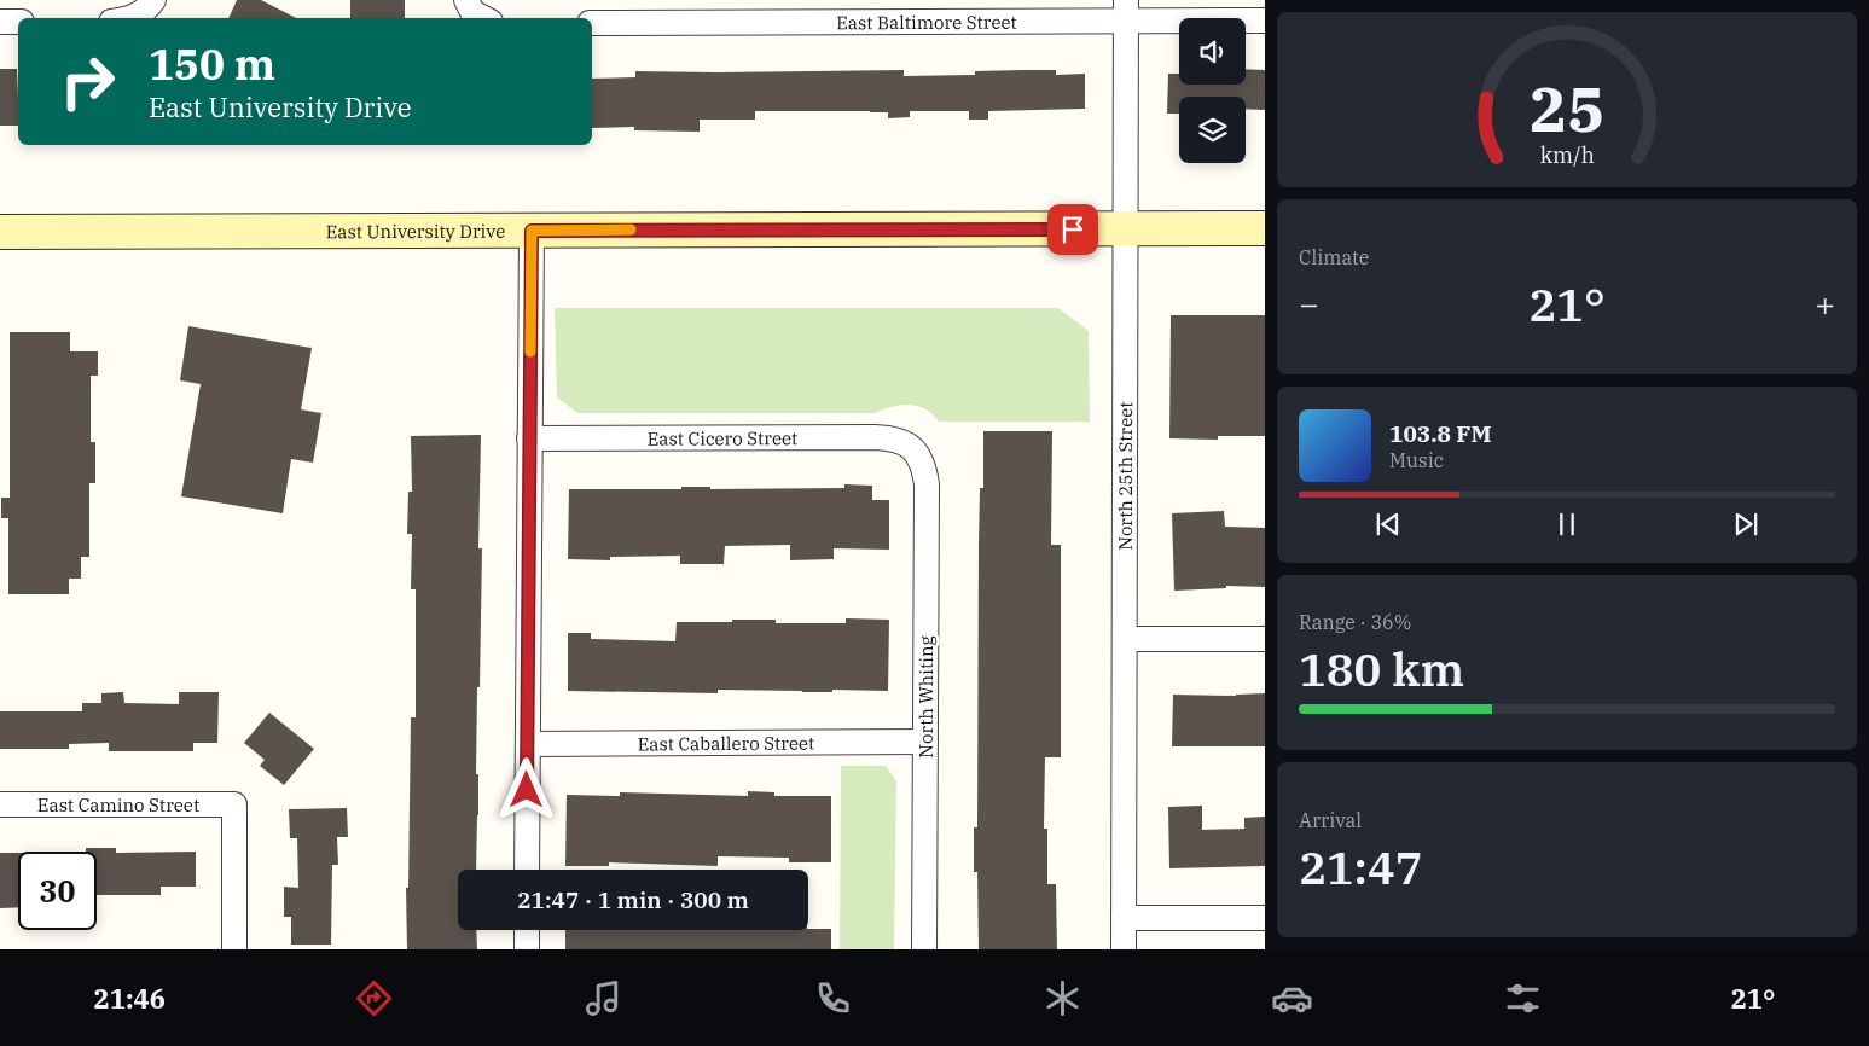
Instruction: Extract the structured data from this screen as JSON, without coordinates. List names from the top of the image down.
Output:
{
  "streets": {
    "main road": ["East University Drive"],
    "street": [
      "East Baltimore Street",
      "East Cicero Street",
      "North 25th Street",
      "North Whiting",
      "East Caballero Street",
      "East Camino Street"
    ]
  },
  "crossings": [
    ["East Baltimore Street", "North 25th Street"],
    ["East University Drive", "North 25th Street"],
    ["East Cicero Street", "North Whiting"],
    ["North Whiting", "East Caballero Street"]
  ],
  "page": {
    "turn": ["150 m", "East University Drive"],
    "tile": [
      "Climate",
      ["Range · 36%", "180 km"],
      ["Arrival", "21:47"]
    ],
    "heat": ["−", "21°", "+"],
    "song": ["103.8 FM", "Music"],
    "limit": "30",
    "trip": "21:47 · 1 min · 300 m",
    "tabs": ["21:46", "21°"],
    "gauge": ["25", "km/h"]
  }
}
